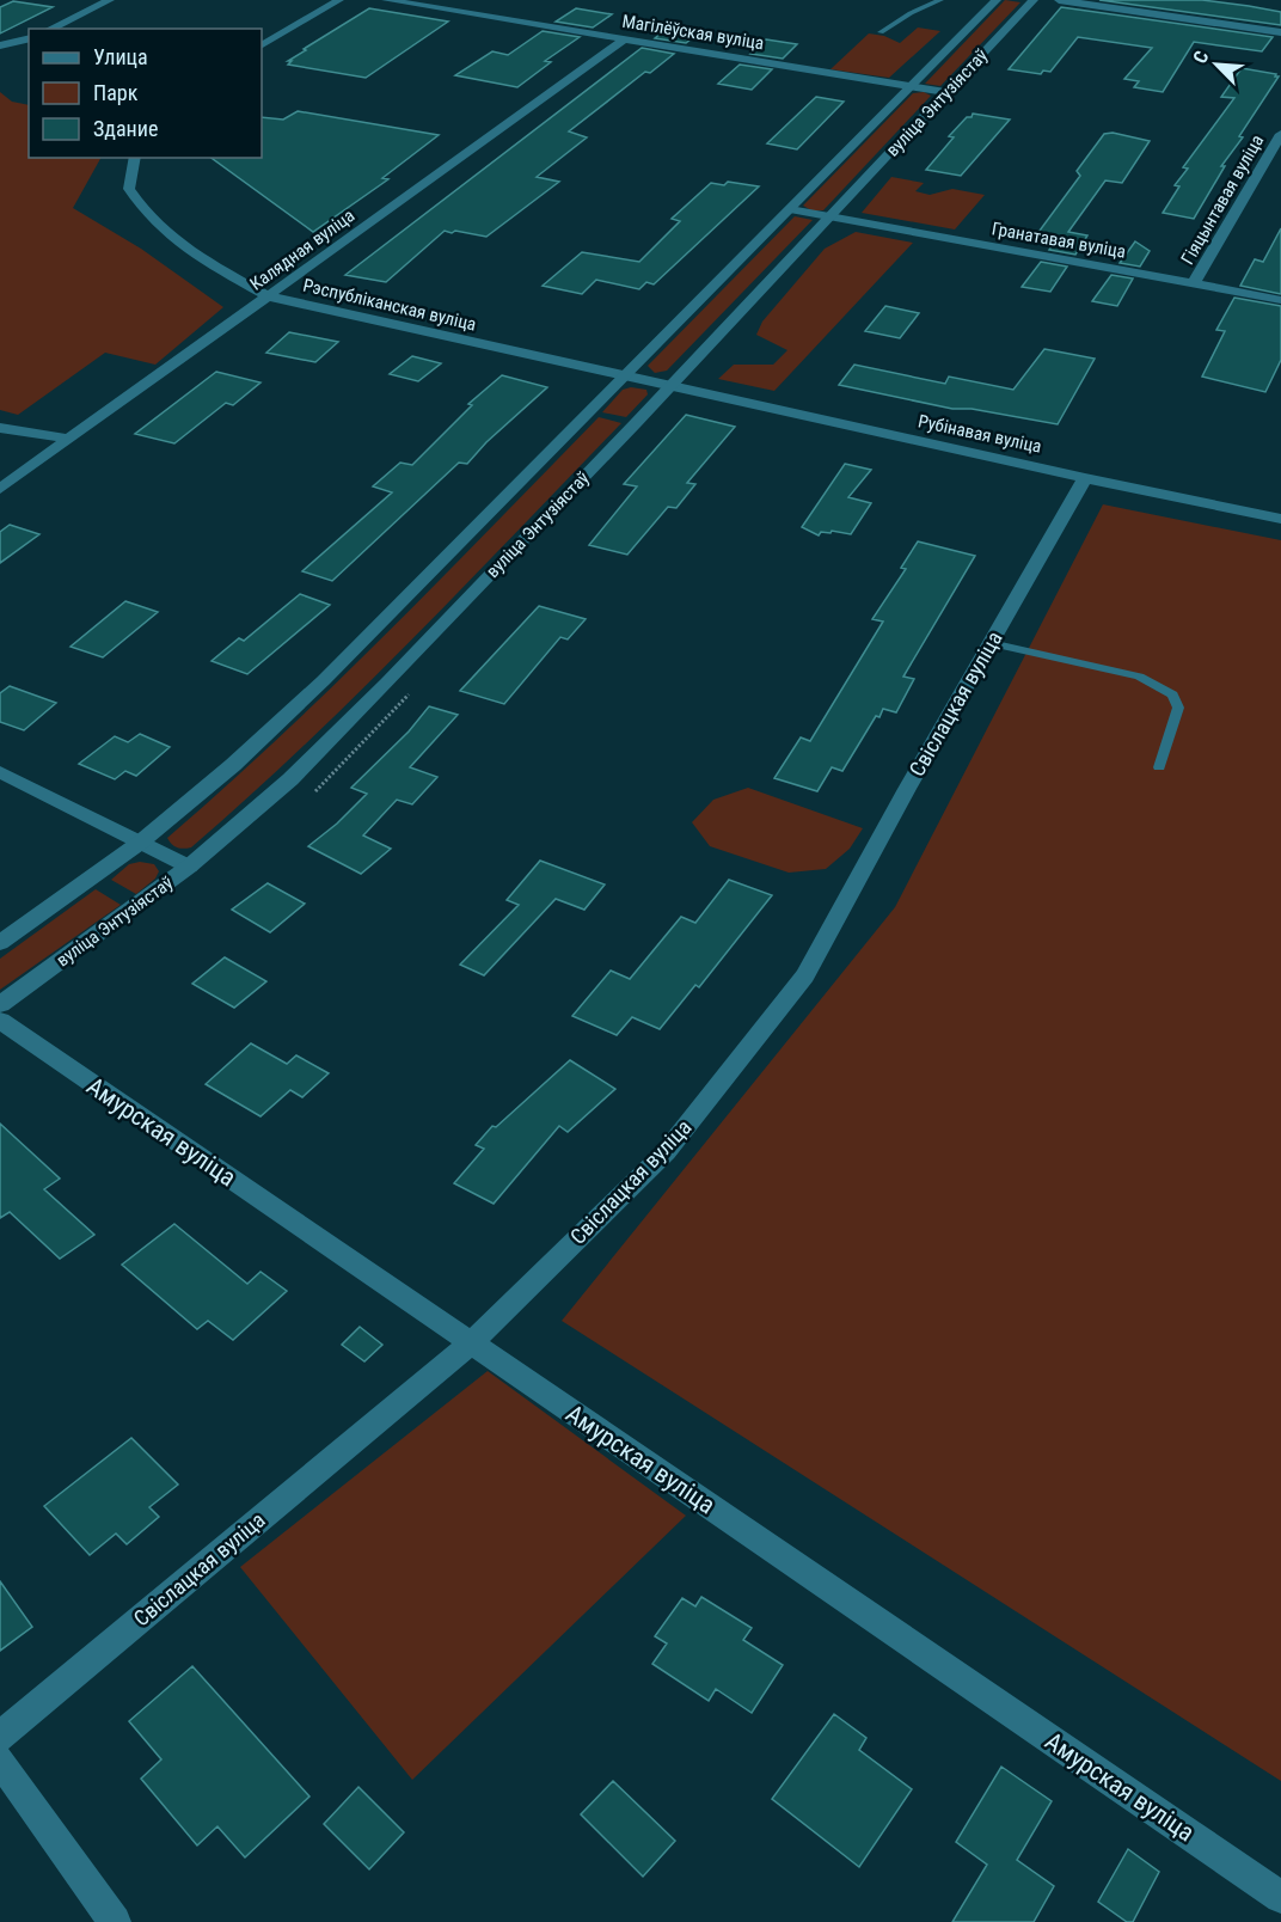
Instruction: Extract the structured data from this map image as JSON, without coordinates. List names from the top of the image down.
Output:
{
  "streets": {
    "street": [
      "Магілёўская вуліца",
      "вуліца Энтузіястаў",
      "Гіяцынтавая вуліца",
      "Гранатавая вуліца",
      "Калядная вуліца",
      "Рэспубліканская вуліца",
      "Рубінавая вуліца",
      "Свіслацкая вуліца",
      "Амурская вуліца"
    ]
  },
  "crossings": [
    ["Магілёўская вуліца", "вуліца Энтузіястаў"],
    ["Магілёўская вуліца", "Калядная вуліца"],
    ["вуліца Энтузіястаў", "Гранатавая вуліца"],
    ["вуліца Энтузіястаў", "Рэспубліканская вуліца"],
    ["вуліца Энтузіястаў", "Рубінавая вуліца"],
    ["Гіяцынтавая вуліца", "Гранатавая вуліца"],
    ["Калядная вуліца", "Рэспубліканская вуліца"],
    ["Рэспубліканская вуліца", "Рубінавая вуліца"],
    ["Рубінавая вуліца", "Свіслацкая вуліца"],
    ["Свіслацкая вуліца", "Амурская вуліца"]
  ],
  "legend": ["Улица", "Парк", "Здание"],
  "north": "top left"
}
